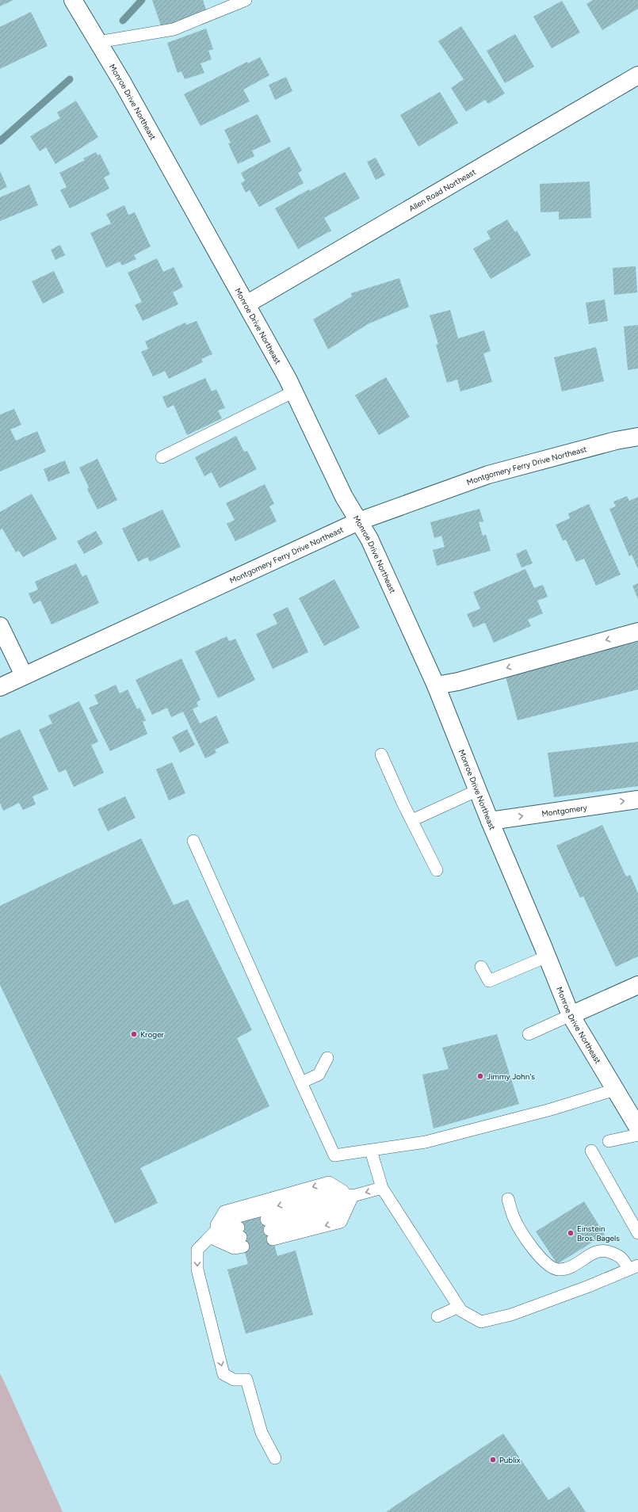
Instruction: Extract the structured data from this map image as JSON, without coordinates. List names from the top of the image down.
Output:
{
  "streets": {
    "street": [
      "Monroe Drive Northeast",
      "Allen Road Northeast",
      "Montgomery Ferry Drive Northeast",
      "Montgomery"
    ]
  },
  "crossings": [
    ["Monroe Drive Northeast", "Allen Road Northeast"],
    ["Monroe Drive Northeast", "Montgomery Ferry Drive Northeast"],
    ["Monroe Drive Northeast", "Montgomery"]
  ],
  "places": [
    "Kroger",
    "Jimmy John's",
    "Einstein Bros. Bagels",
    "Publix"
  ]
}
